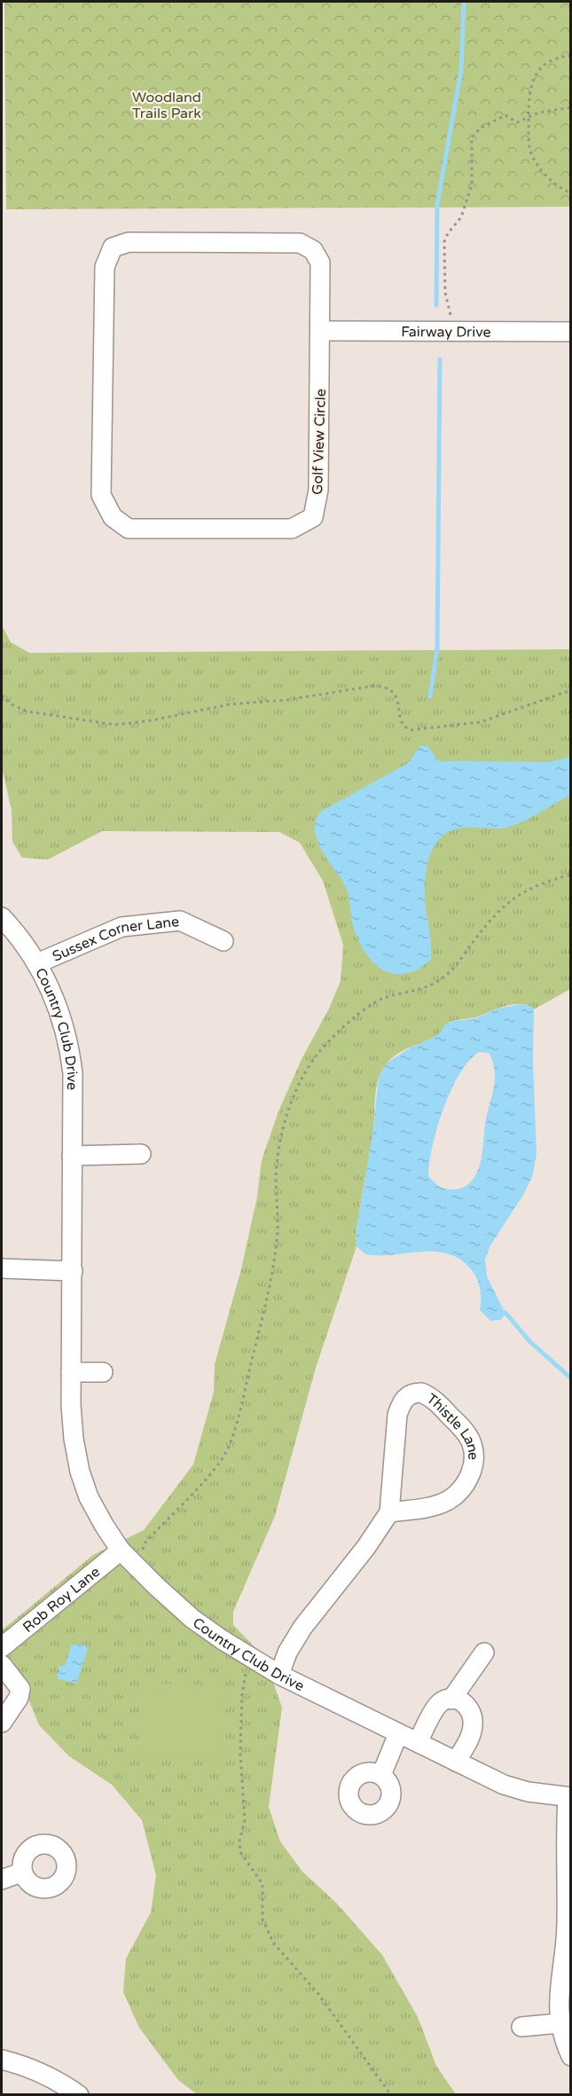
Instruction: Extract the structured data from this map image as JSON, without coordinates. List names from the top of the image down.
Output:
{
  "streets": {
    "street": [
      "Fairway Drive",
      "Golf View Circle",
      "Sussex Corner Lane",
      "Country Club Drive",
      "Thistle Lane",
      "Rob Roy Lane"
    ]
  },
  "crossings": [
    ["Fairway Drive", "Golf View Circle"],
    ["Sussex Corner Lane", "Country Club Drive"],
    ["Country Club Drive", "Thistle Lane"],
    ["Country Club Drive", "Rob Roy Lane"]
  ],
  "parks": ["Woodland Trails Park"]
}
